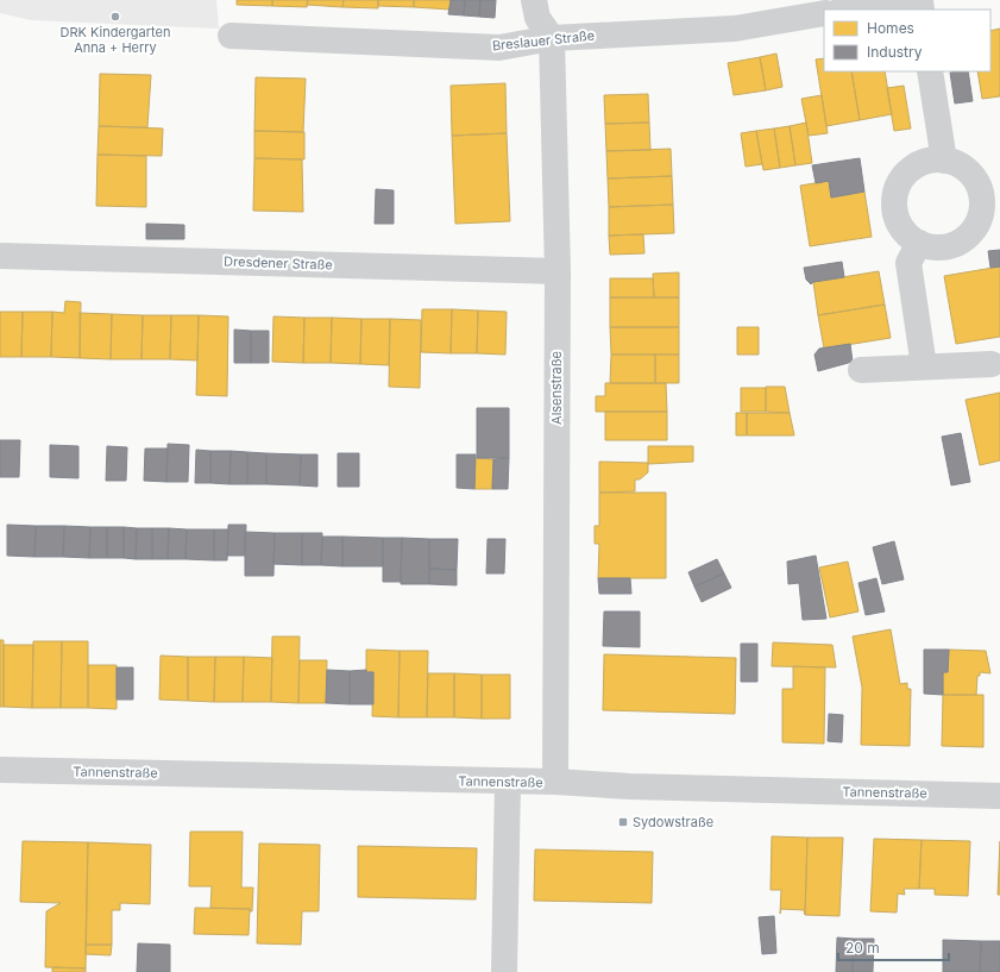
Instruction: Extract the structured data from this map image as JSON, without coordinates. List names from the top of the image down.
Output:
{
  "streets": {
    "street": [
      "Breslauer Straße",
      "Dresdener Straße",
      "Alsenstraße",
      "Tannenstraße"
    ]
  },
  "crossings": [
    ["Breslauer Straße", "Alsenstraße"],
    ["Dresdener Straße", "Alsenstraße"],
    ["Alsenstraße", "Tannenstraße"]
  ],
  "places": {
    "other": ["DRK Kindergarten Anna + Herry"],
    "transit": ["Sydowstraße"]
  },
  "legend": ["Homes", "Industry"],
  "scale_bar": "20 m"
}
